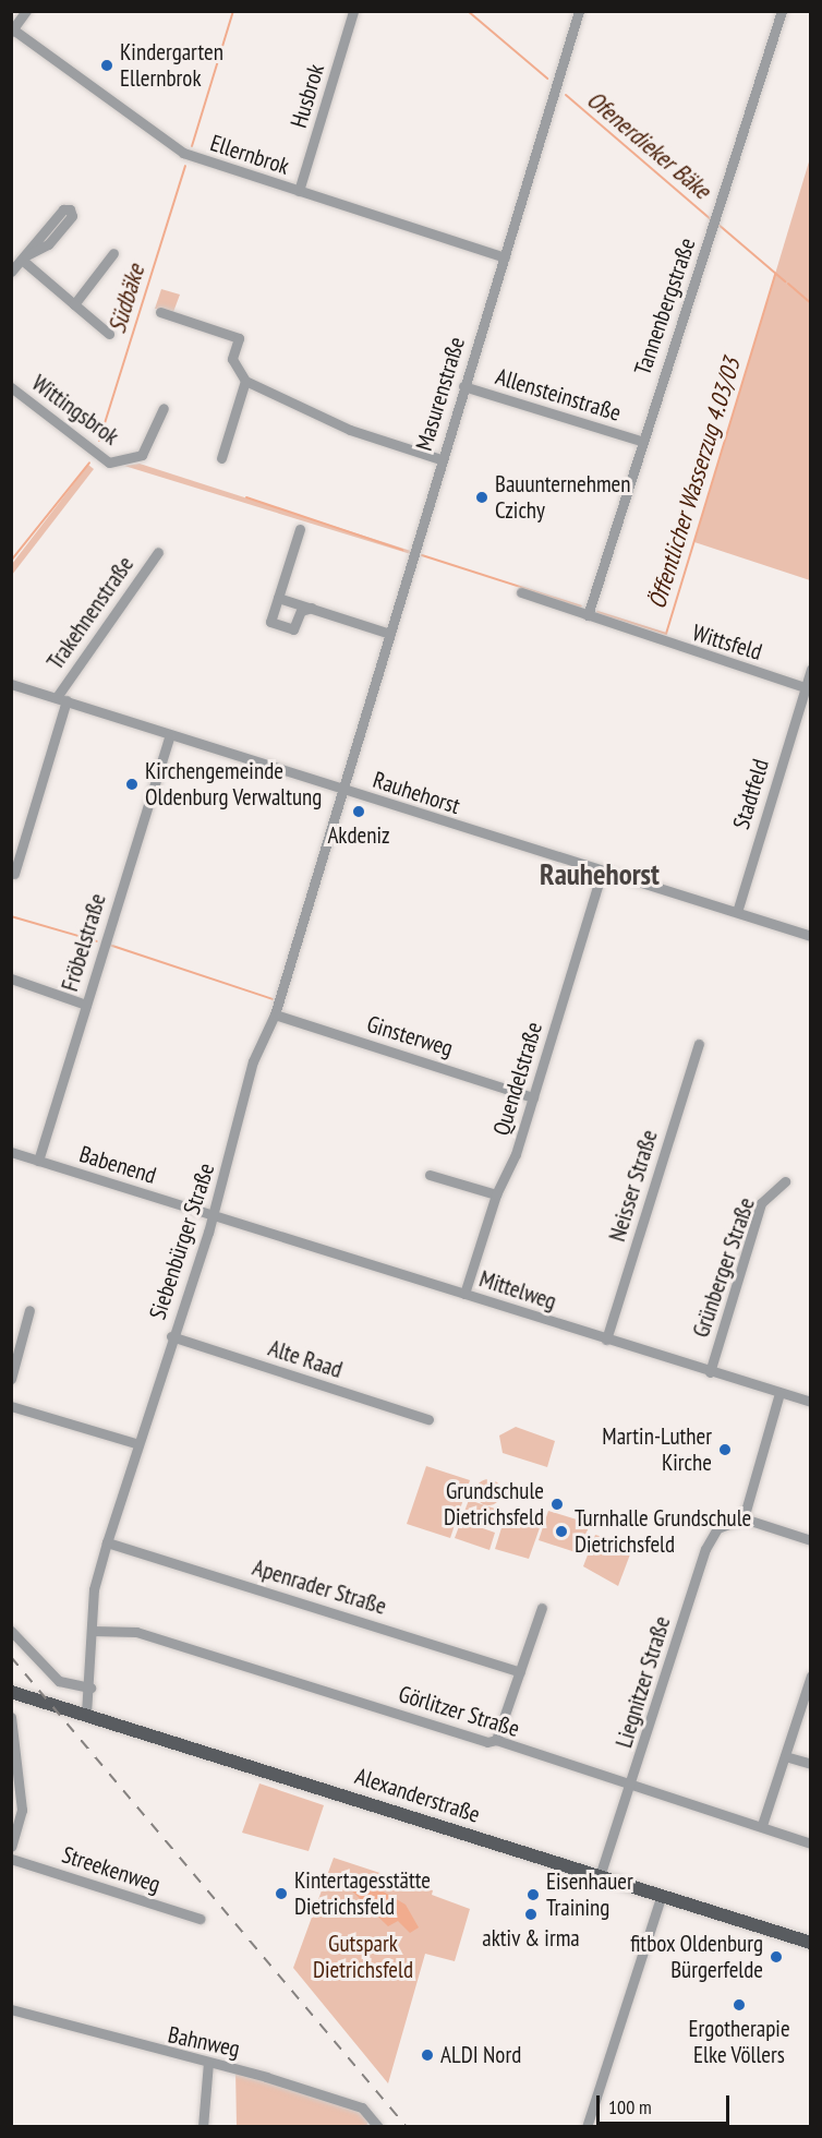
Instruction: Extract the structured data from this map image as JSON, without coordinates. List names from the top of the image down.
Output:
{
  "streets": {
    "main road": ["Alexanderstraße"],
    "street": [
      "Husbrok",
      "Ellernbrok",
      "Tannenbergstraße",
      "Masurenstraße",
      "Allensteinstraße",
      "Wittingsbrok",
      "Trakehnenstraße",
      "Wittsfeld",
      "Rauhehorst",
      "Stadtfeld",
      "Fröbelstraße",
      "Ginsterweg",
      "Quendelstraße",
      "Babenend",
      "Neisser Straße",
      "Siebenbürger Straße",
      "Grünberger Straße",
      "Mittelweg",
      "Alte Raad",
      "Apenrader Straße",
      "Liegnitzer Straße",
      "Görlitzer Straße",
      "Streekenweg",
      "Bahnweg"
    ]
  },
  "crossings": [
    ["Husbrok", "Ellernbrok"],
    ["Ellernbrok", "Masurenstraße"],
    ["Tannenbergstraße", "Allensteinstraße"],
    ["Tannenbergstraße", "Wittsfeld"],
    ["Masurenstraße", "Allensteinstraße"],
    ["Masurenstraße", "Rauhehorst"],
    ["Masurenstraße", "Siebenbürger Straße"],
    ["Trakehnenstraße", "Rauhehorst"],
    ["Wittsfeld", "Stadtfeld"],
    ["Rauhehorst", "Stadtfeld"],
    ["Rauhehorst", "Fröbelstraße"],
    ["Rauhehorst", "Quendelstraße"],
    ["Rauhehorst", "Siebenbürger Straße"],
    ["Fröbelstraße", "Babenend"],
    ["Ginsterweg", "Quendelstraße"],
    ["Ginsterweg", "Siebenbürger Straße"],
    ["Quendelstraße", "Mittelweg"],
    ["Babenend", "Siebenbürger Straße"],
    ["Babenend", "Mittelweg"],
    ["Neisser Straße", "Mittelweg"],
    ["Siebenbürger Straße", "Mittelweg"],
    ["Siebenbürger Straße", "Alte Raad"],
    ["Siebenbürger Straße", "Apenrader Straße"],
    ["Siebenbürger Straße", "Görlitzer Straße"],
    ["Siebenbürger Straße", "Alexanderstraße"],
    ["Grünberger Straße", "Mittelweg"],
    ["Liegnitzer Straße", "Görlitzer Straße"],
    ["Liegnitzer Straße", "Alexanderstraße"]
  ],
  "districts": ["Rauhehorst"],
  "water": ["Ofenerdieker Bäke", "Südbäke", "Öffentlicher Wasserzug 4.03/03"],
  "parks": ["Gutspark Dietrichsfeld"],
  "places": [
    "Kindergarten Ellernbrok",
    "Bauunternehmen Czichy",
    "Kirchengemeinde Oldenburg Verwaltung",
    "Akdeniz",
    "Martin-Luther Kirche",
    "Grundschule Dietrichsfeld",
    "Turnhalle Grundschule Dietrichsfeld",
    "Kintertagesstätte Dietrichsfeld",
    "Eisenhauer Training",
    "aktiv & irma",
    "fitbox Oldenburg Bürgerfelde",
    "Ergotherapie Elke Völlers",
    "ALDI Nord"
  ],
  "scale_bar": "100 m"
}
